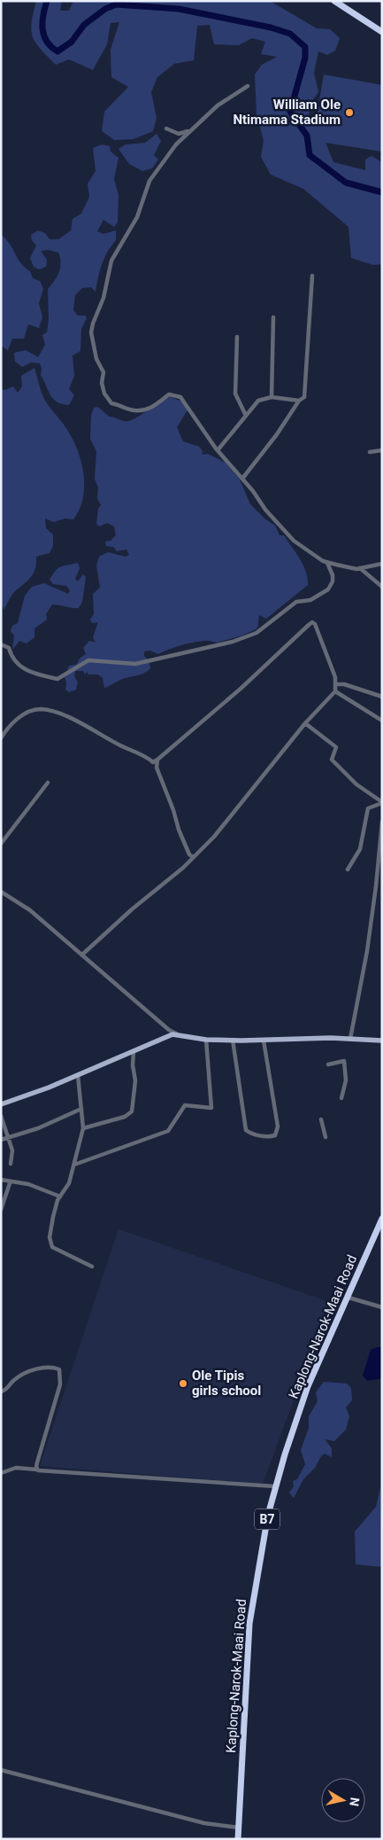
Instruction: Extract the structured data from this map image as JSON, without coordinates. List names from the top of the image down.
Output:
{
  "streets": {
    "highway": ["Kaplong-Narok-Maai Road", "B7"]
  },
  "places": ["William Ole Ntimama Stadium", "Ole Tipis girls school"],
  "north": "right"
}
